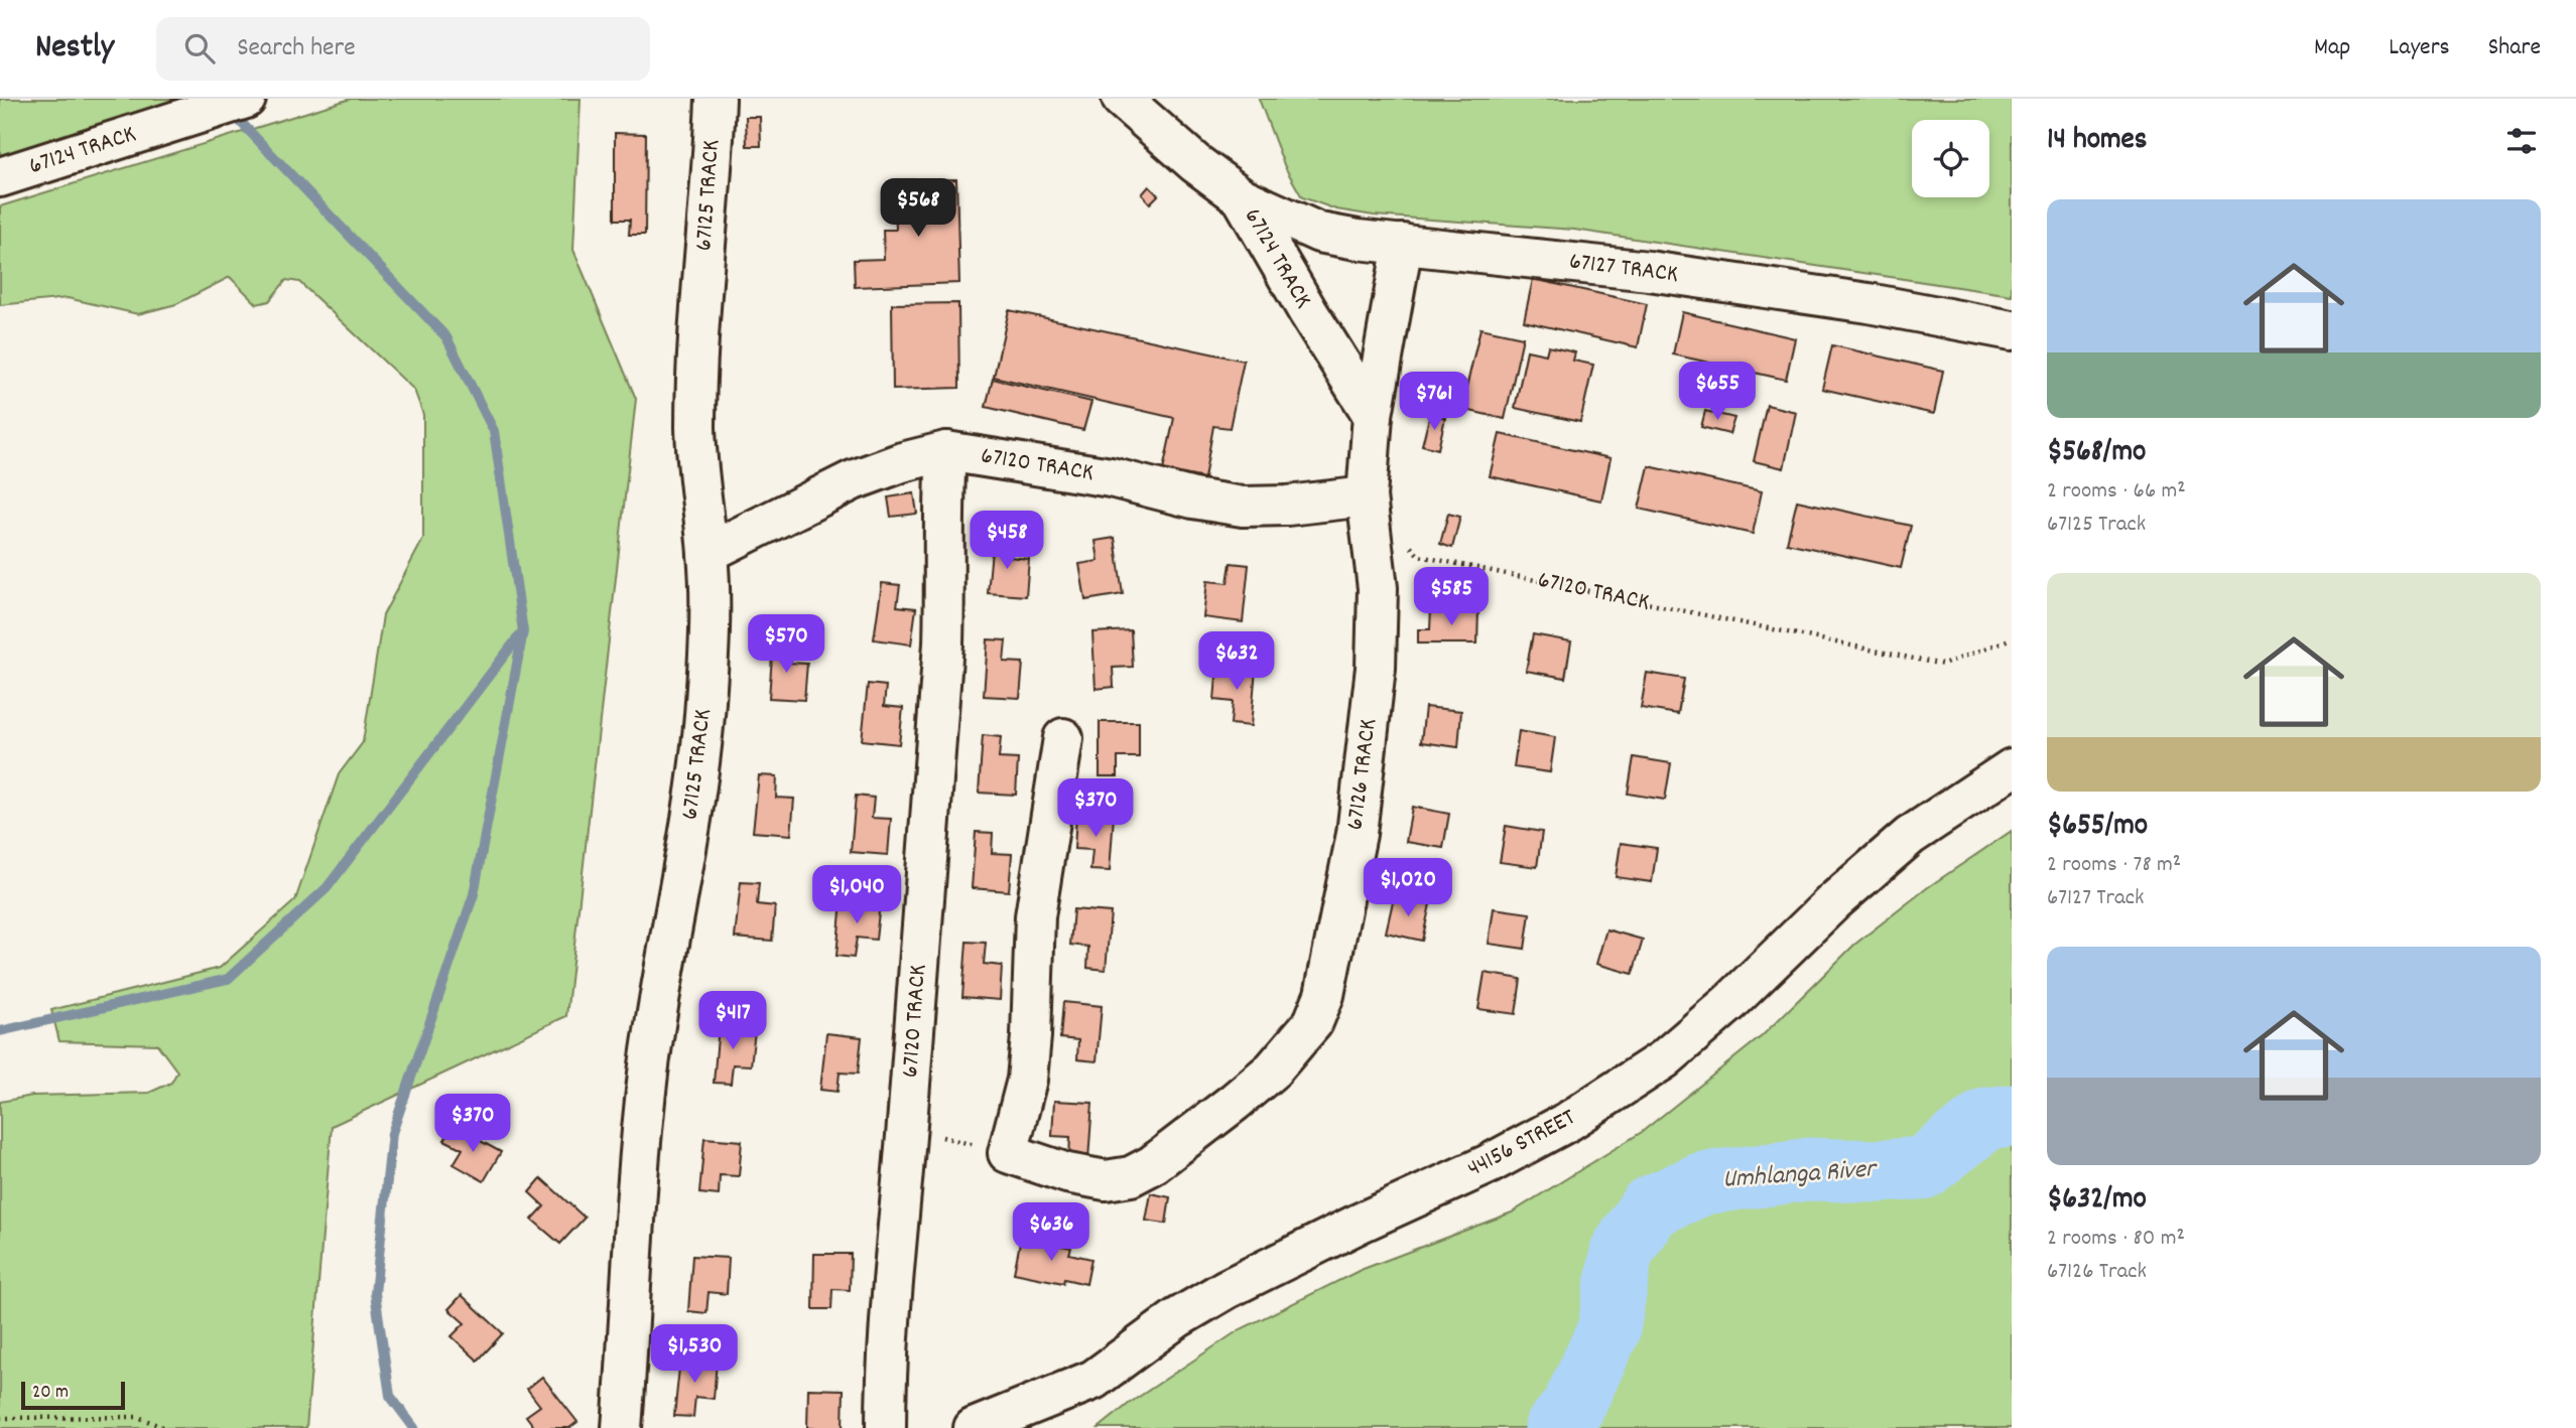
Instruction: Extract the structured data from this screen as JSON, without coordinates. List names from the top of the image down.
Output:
{
  "streets": {
    "street": [
      "67124 TRACK",
      "67125 TRACK",
      "67127 TRACK",
      "67120 TRACK",
      "67126 TRACK",
      "44156 STREET"
    ]
  },
  "crossings": [
    ["67124 TRACK", "67127 TRACK"],
    ["67124 TRACK", "67126 TRACK"],
    ["67125 TRACK", "67120 TRACK"],
    ["67127 TRACK", "67126 TRACK"],
    ["67120 TRACK", "67126 TRACK"]
  ],
  "water": ["Umhlanga River"],
  "scale_bar": "20 m",
  "page": {
    "header": "Nestly",
    "search": "Search here",
    "nav": ["Map", "Layers", "Share"],
    "heading": "14 homes",
    "price": [
      "$568",
      "$655",
      "$761",
      "$458",
      "$585",
      "$570",
      "$632",
      "$370",
      "$1,020",
      "$1,040",
      "$417",
      "$370",
      "$636",
      "$1,530"
    ],
    "list": [
      {
        "name": "$568/mo",
        "note": "2 rooms · 66 m² · 67125 Track"
      },
      {
        "name": "$655/mo",
        "note": "2 rooms · 78 m² · 67127 Track"
      },
      {
        "name": "$632/mo",
        "note": "2 rooms · 80 m² · 67126 Track"
      }
    ],
    "scale": "20 m"
  }
}
